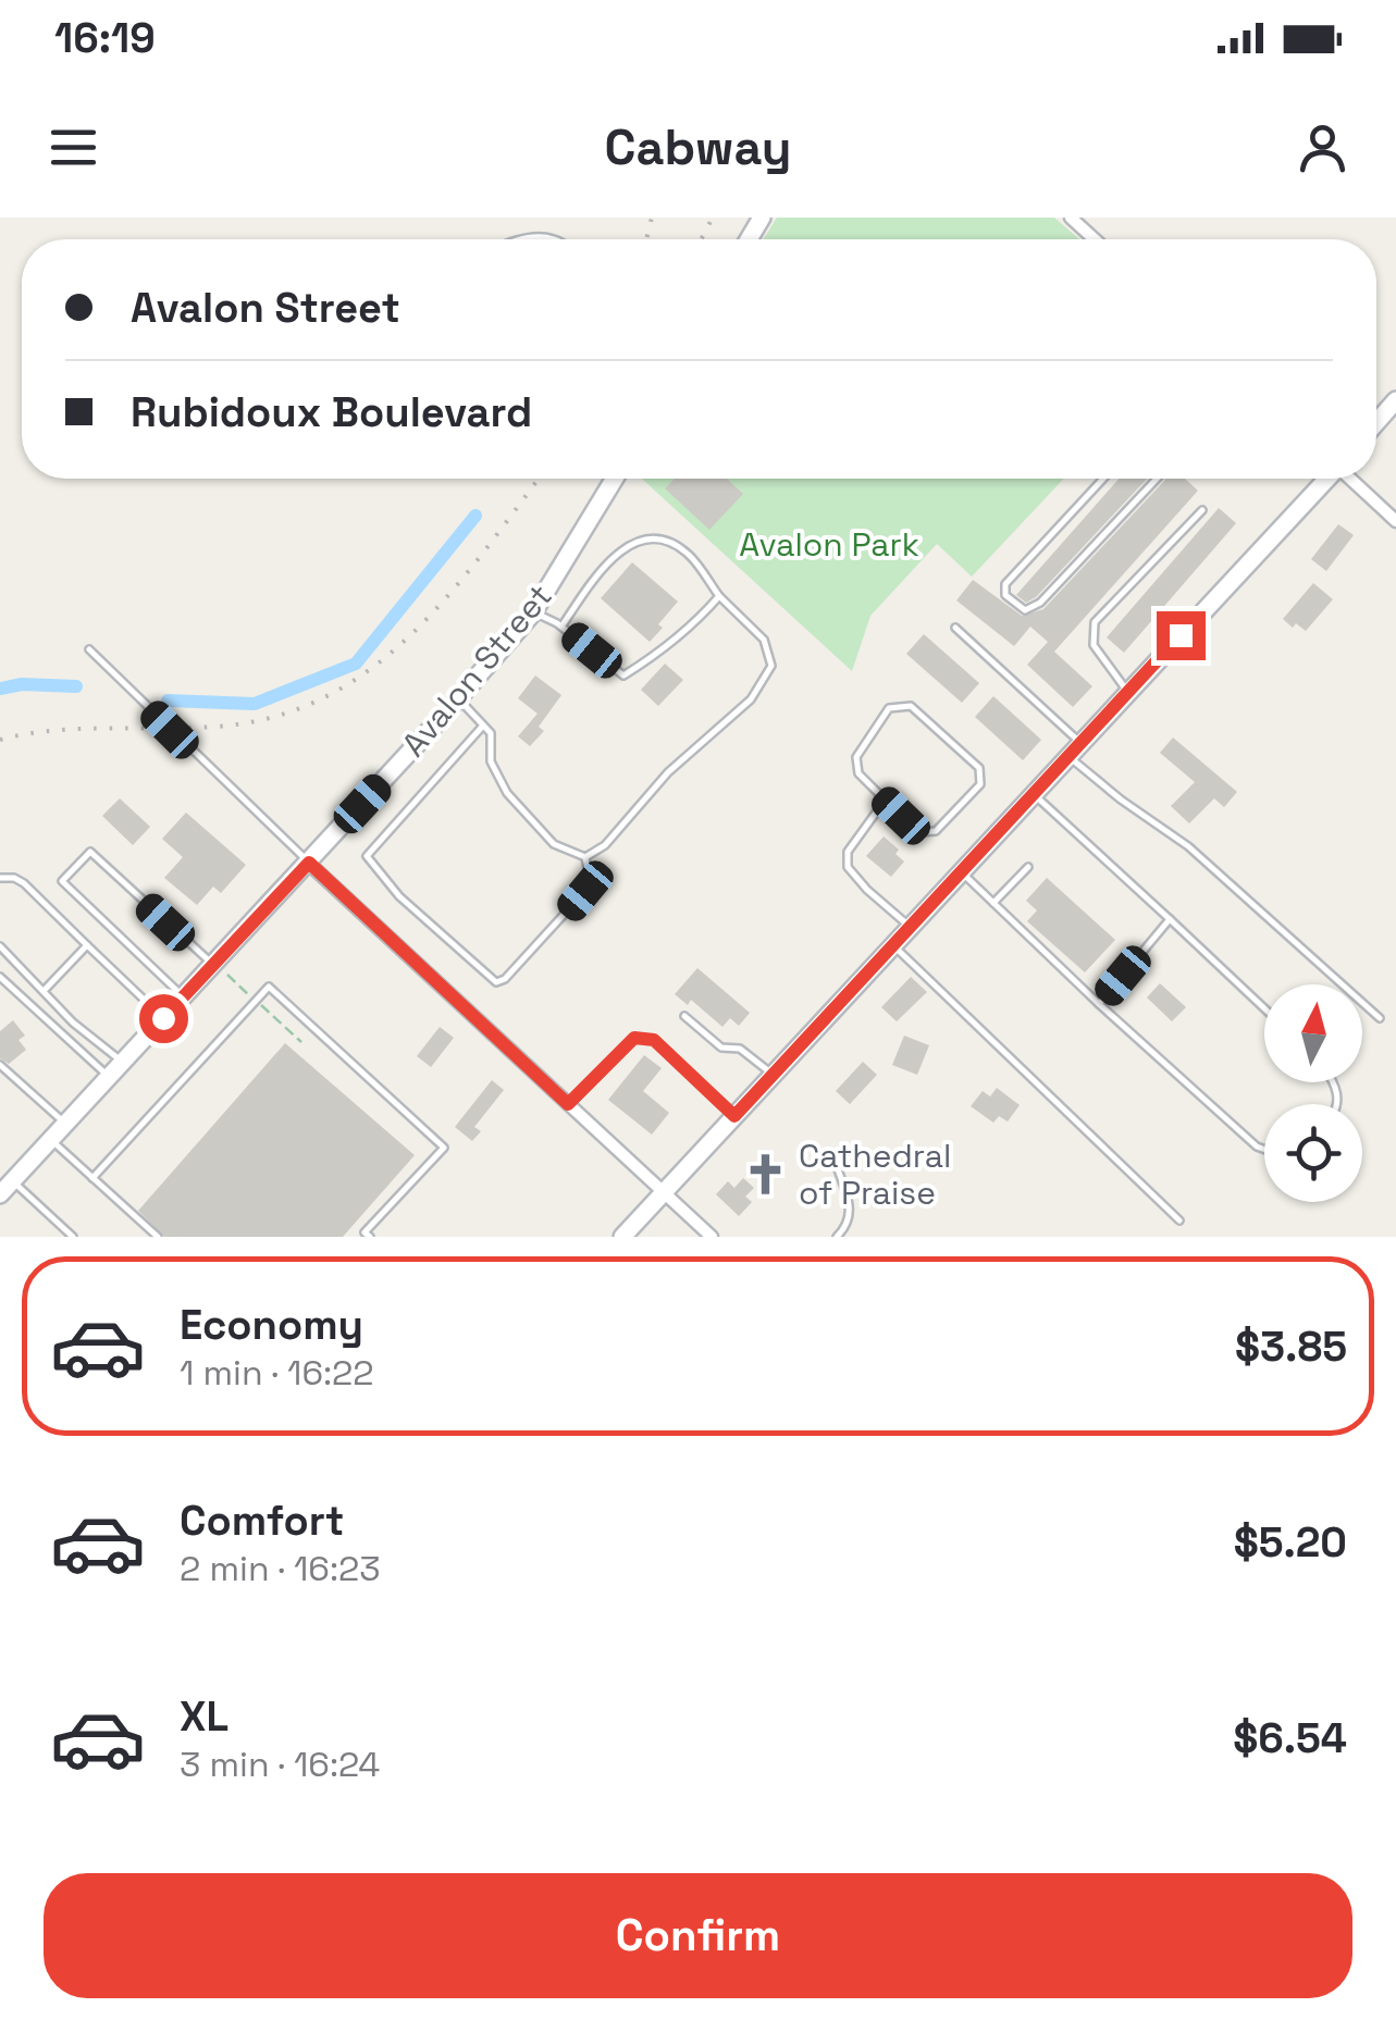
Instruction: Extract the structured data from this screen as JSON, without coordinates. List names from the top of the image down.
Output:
{
  "streets": {
    "main road": ["Avalon Street"]
  },
  "parks": ["Avalon Park"],
  "places": {
    "church": ["Cathedral of Praise"]
  },
  "north": "top",
  "page": {
    "status": "16:19",
    "header": "Cabway",
    "banner": ["Avalon Street", "Rubidoux Boulevard"],
    "list": [
      {
        "name": "Economy",
        "note": "1 min · 16:22",
        "value": "$3.85"
      },
      {
        "name": "Comfort",
        "note": "2 min · 16:23",
        "value": "$5.20"
      },
      {
        "name": "XL",
        "note": "3 min · 16:24",
        "value": "$6.54"
      }
    ],
    "buttons": "Confirm"
  }
}
